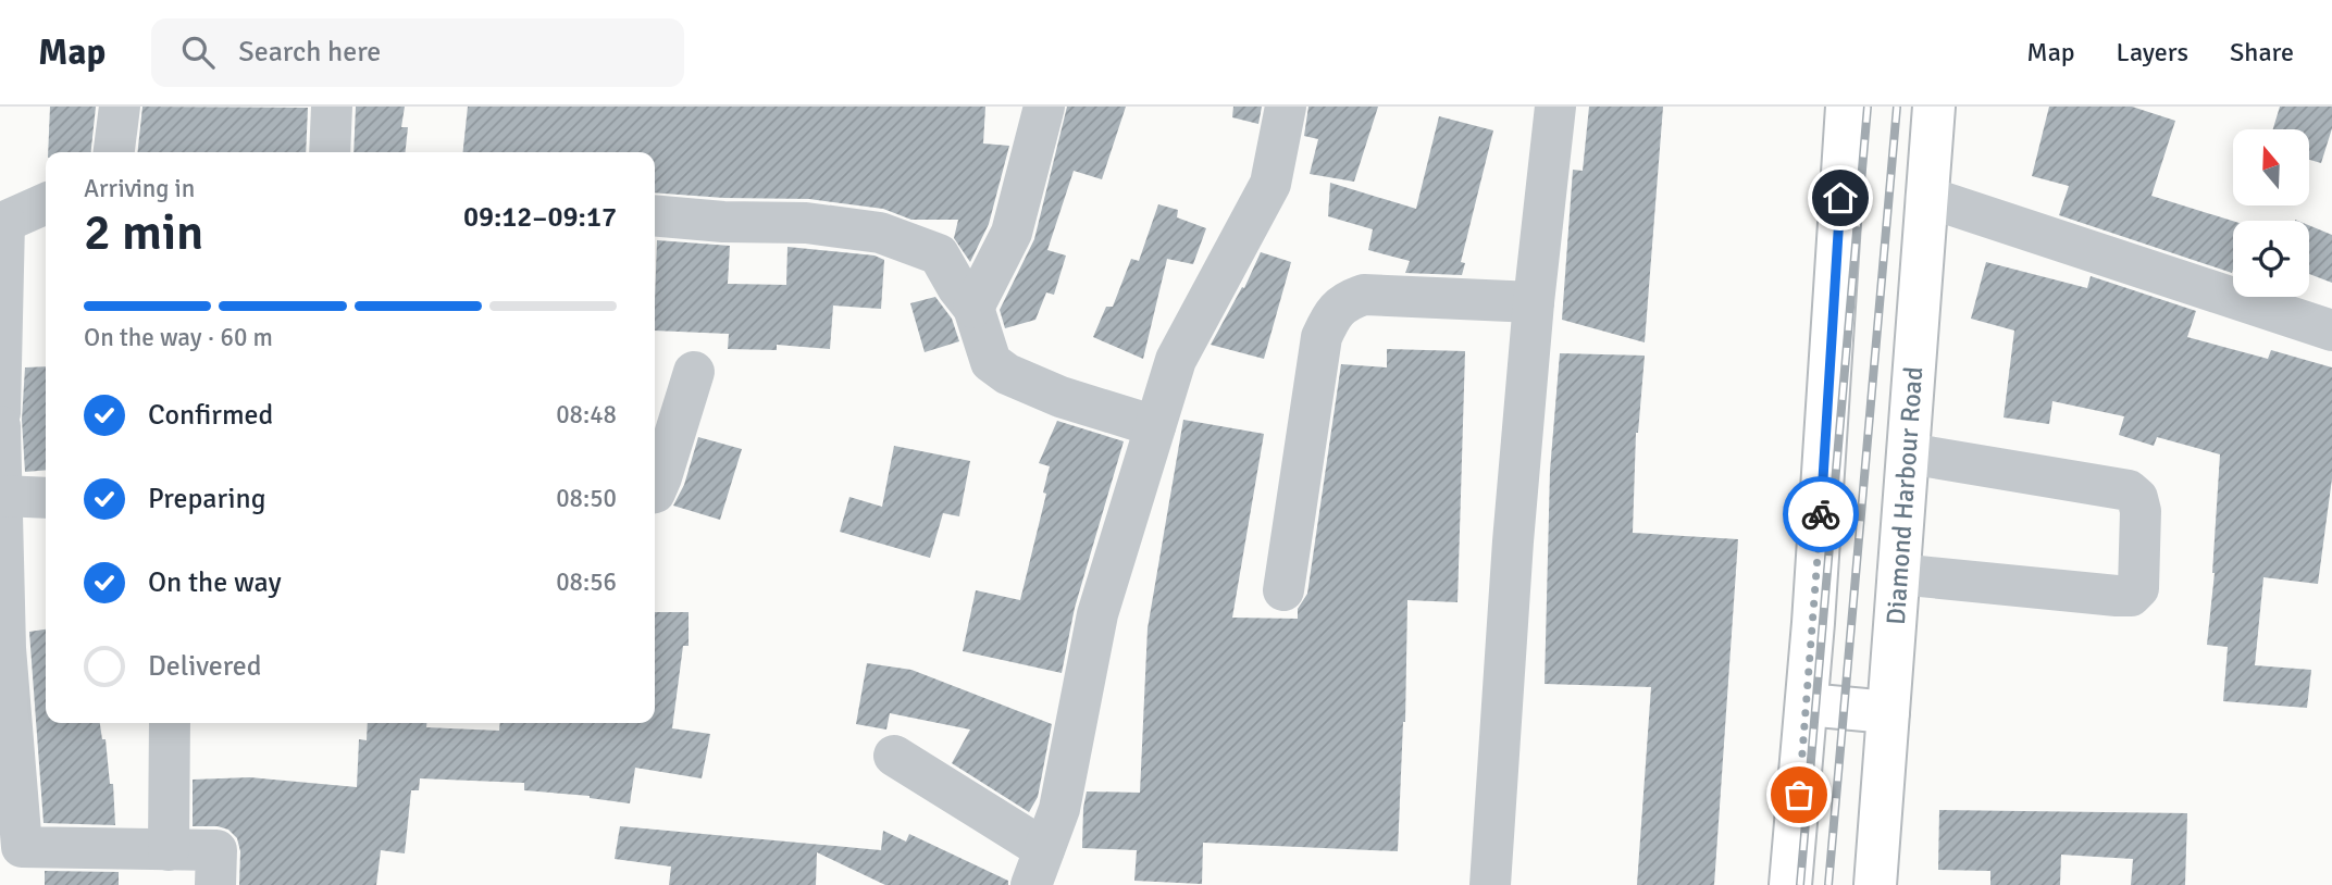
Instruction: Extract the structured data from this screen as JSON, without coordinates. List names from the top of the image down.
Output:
{
  "streets": {
    "highway": ["Diamond Harbour Road"]
  },
  "north": "top",
  "page": {
    "header": "Map",
    "search": "Search here",
    "nav": ["Map", "Layers", "Share"],
    "heading": ["2 min", "Arriving in", "09:12–09:17"],
    "bar": "On the way · 60 m",
    "list": [
      ["Confirmed", "08:48"],
      ["Preparing", "08:50"],
      ["On the way", "08:56"],
      "Delivered"
    ]
  }
}
